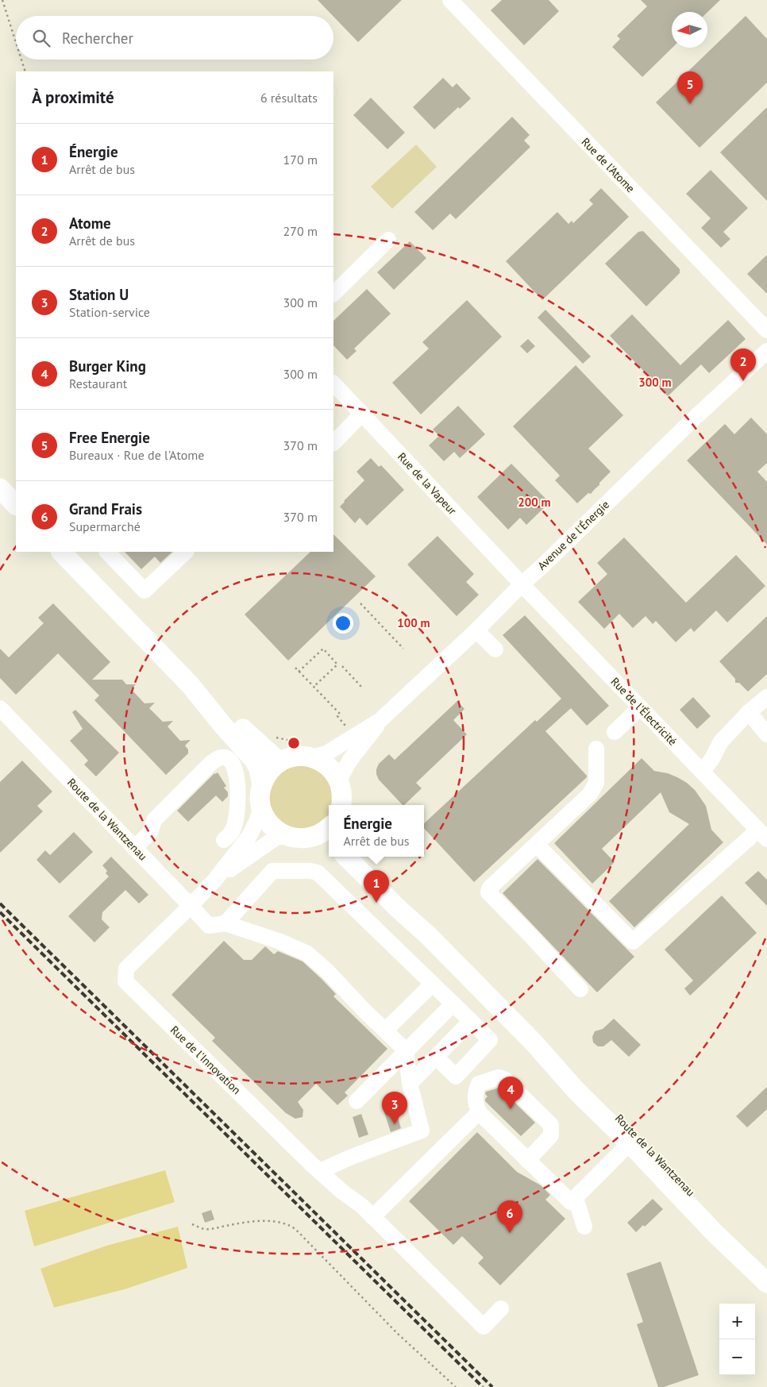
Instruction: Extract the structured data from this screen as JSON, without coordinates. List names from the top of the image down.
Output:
{
  "streets": {
    "main road": ["Route de la Wantzenau"],
    "street": [
      "Rue de l'Atome",
      "Rue de la Vapeur",
      "Avenue de l'Énergie",
      "Rue de l'Électricité",
      "Rue de l'Innovation"
    ]
  },
  "crossings": [
    ["Rue de la Vapeur", "Avenue de l'Énergie"],
    ["Rue de la Vapeur", "Rue de l'Électricité"],
    ["Avenue de l'Énergie", "Rue de l'Électricité"],
    ["Route de la Wantzenau", "Rue de l'Innovation"]
  ],
  "north": "left",
  "page": {
    "search": "Rechercher",
    "pins": [
      "5",
      "2",
      "1",
      "4",
      "3",
      "6"
    ],
    "heading": ["À proximité", "6 résultats"],
    "list": [
      {
        "mark": "1",
        "name": "Énergie",
        "note": "Arrêt de bus",
        "value": "170 m"
      },
      {
        "mark": "2",
        "name": "Atome",
        "note": "Arrêt de bus",
        "value": "270 m"
      },
      {
        "mark": "3",
        "name": "Station U",
        "note": "Station-service",
        "value": "300 m"
      },
      {
        "mark": "4",
        "name": "Burger King",
        "note": "Restaurant",
        "value": "300 m"
      },
      {
        "mark": "5",
        "name": "Free Energie",
        "note": "Bureaux · Rue de l'Atome",
        "value": "370 m"
      },
      {
        "mark": "6",
        "name": "Grand Frais",
        "note": "Supermarché",
        "value": "370 m"
      }
    ],
    "popup": ["Énergie", "Arrêt de bus"],
    "map_buttons": ["+", "−"]
  },
  "rings": ["300 m", "200 m", "100 m"]
}
